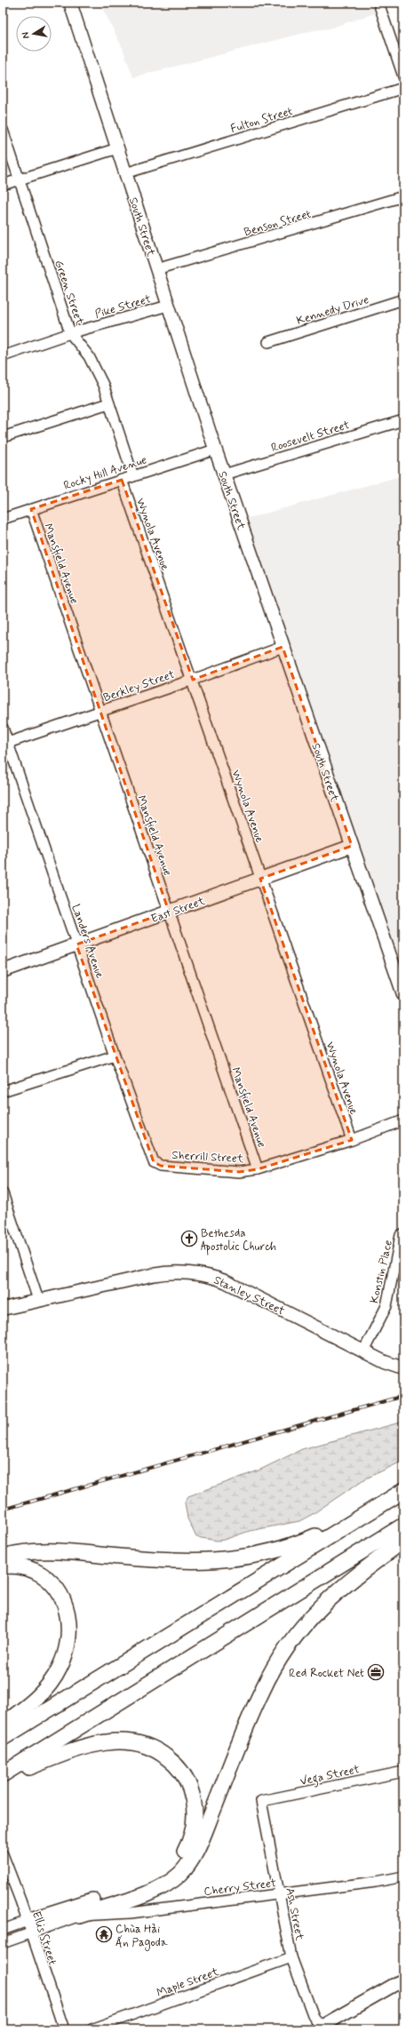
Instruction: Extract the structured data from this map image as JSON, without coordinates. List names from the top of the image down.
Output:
{
  "streets": {
    "main road": ["South Street", "East Street", "Stanley Street"],
    "street": [
      "Fulton Street",
      "Benson Street",
      "Green Street",
      "Pike Street",
      "Kennedy Drive",
      "Roosevelt Street",
      "Rocky Hill Avenue",
      "Wynola Avenue",
      "Mansfield Avenue",
      "Berkley Street",
      "Landers Avenue",
      "Sherrill Street",
      "Konstin Place",
      "Vega Street",
      "Cherry Street",
      "Ash Street",
      "Ellis Street",
      "Maple Street"
    ]
  },
  "crossings": [
    ["Fulton Street", "South Street"],
    ["Benson Street", "South Street"],
    ["South Street", "Pike Street"],
    ["South Street", "Roosevelt Street"],
    ["South Street", "Rocky Hill Avenue"],
    ["South Street", "Berkley Street"],
    ["South Street", "East Street"],
    ["Green Street", "Pike Street"],
    ["Green Street", "Rocky Hill Avenue"],
    ["Rocky Hill Avenue", "Wynola Avenue"],
    ["Rocky Hill Avenue", "Mansfield Avenue"],
    ["Wynola Avenue", "Berkley Street"],
    ["Wynola Avenue", "East Street"],
    ["Wynola Avenue", "Sherrill Street"],
    ["Mansfield Avenue", "Berkley Street"],
    ["Mansfield Avenue", "East Street"],
    ["Mansfield Avenue", "Sherrill Street"],
    ["Berkley Street", "Landers Avenue"],
    ["East Street", "Landers Avenue"],
    ["Landers Avenue", "Sherrill Street"],
    ["Konstin Place", "Stanley Street"],
    ["Vega Street", "Ash Street"],
    ["Cherry Street", "Ash Street"],
    ["Cherry Street", "Ellis Street"],
    ["Ash Street", "Maple Street"]
  ],
  "places": {
    "church": ["Bethesda Apostolic Church"],
    "office": ["Red Rocket Net"],
    "temple": ["Chùa Hải Ấn Pagoda"]
  },
  "north": "left"
}
